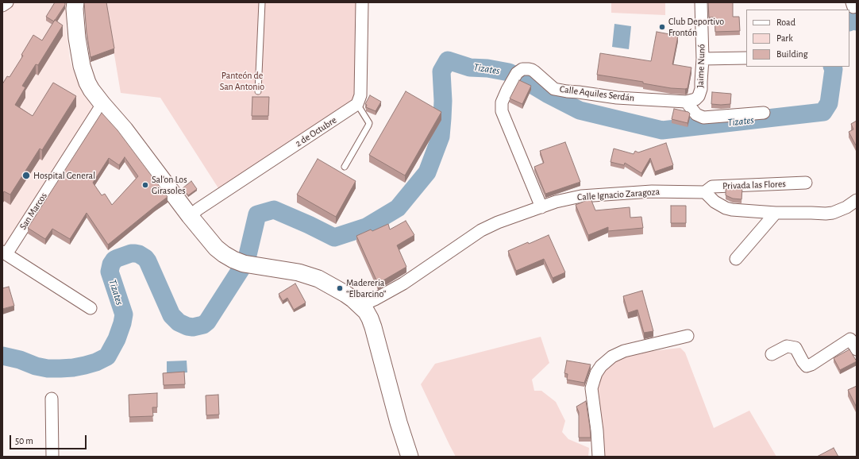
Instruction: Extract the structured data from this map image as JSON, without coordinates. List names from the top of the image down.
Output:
{
  "streets": {
    "street": [
      "Jaime Nunó",
      "Calle Aquiles Serdán",
      "2 de Octubre",
      "Privada las Flores",
      "Calle Ignacio Zaragoza",
      "San Marcos"
    ]
  },
  "crossings": [
    ["Jaime Nunó", "Calle Aquiles Serdán"],
    ["Calle Aquiles Serdán", "Calle Ignacio Zaragoza"],
    ["Privada las Flores", "Calle Ignacio Zaragoza"]
  ],
  "water": ["Tizates"],
  "parks": ["Panteón de San Antonio"],
  "places": [
    "Club Deportivo Frontón",
    "Hospital General",
    "Sal'on Los Girasoles",
    "Madereria “Elbarcino”"
  ],
  "legend": ["Road", "Park", "Building"],
  "scale_bar": "50 m"
}
